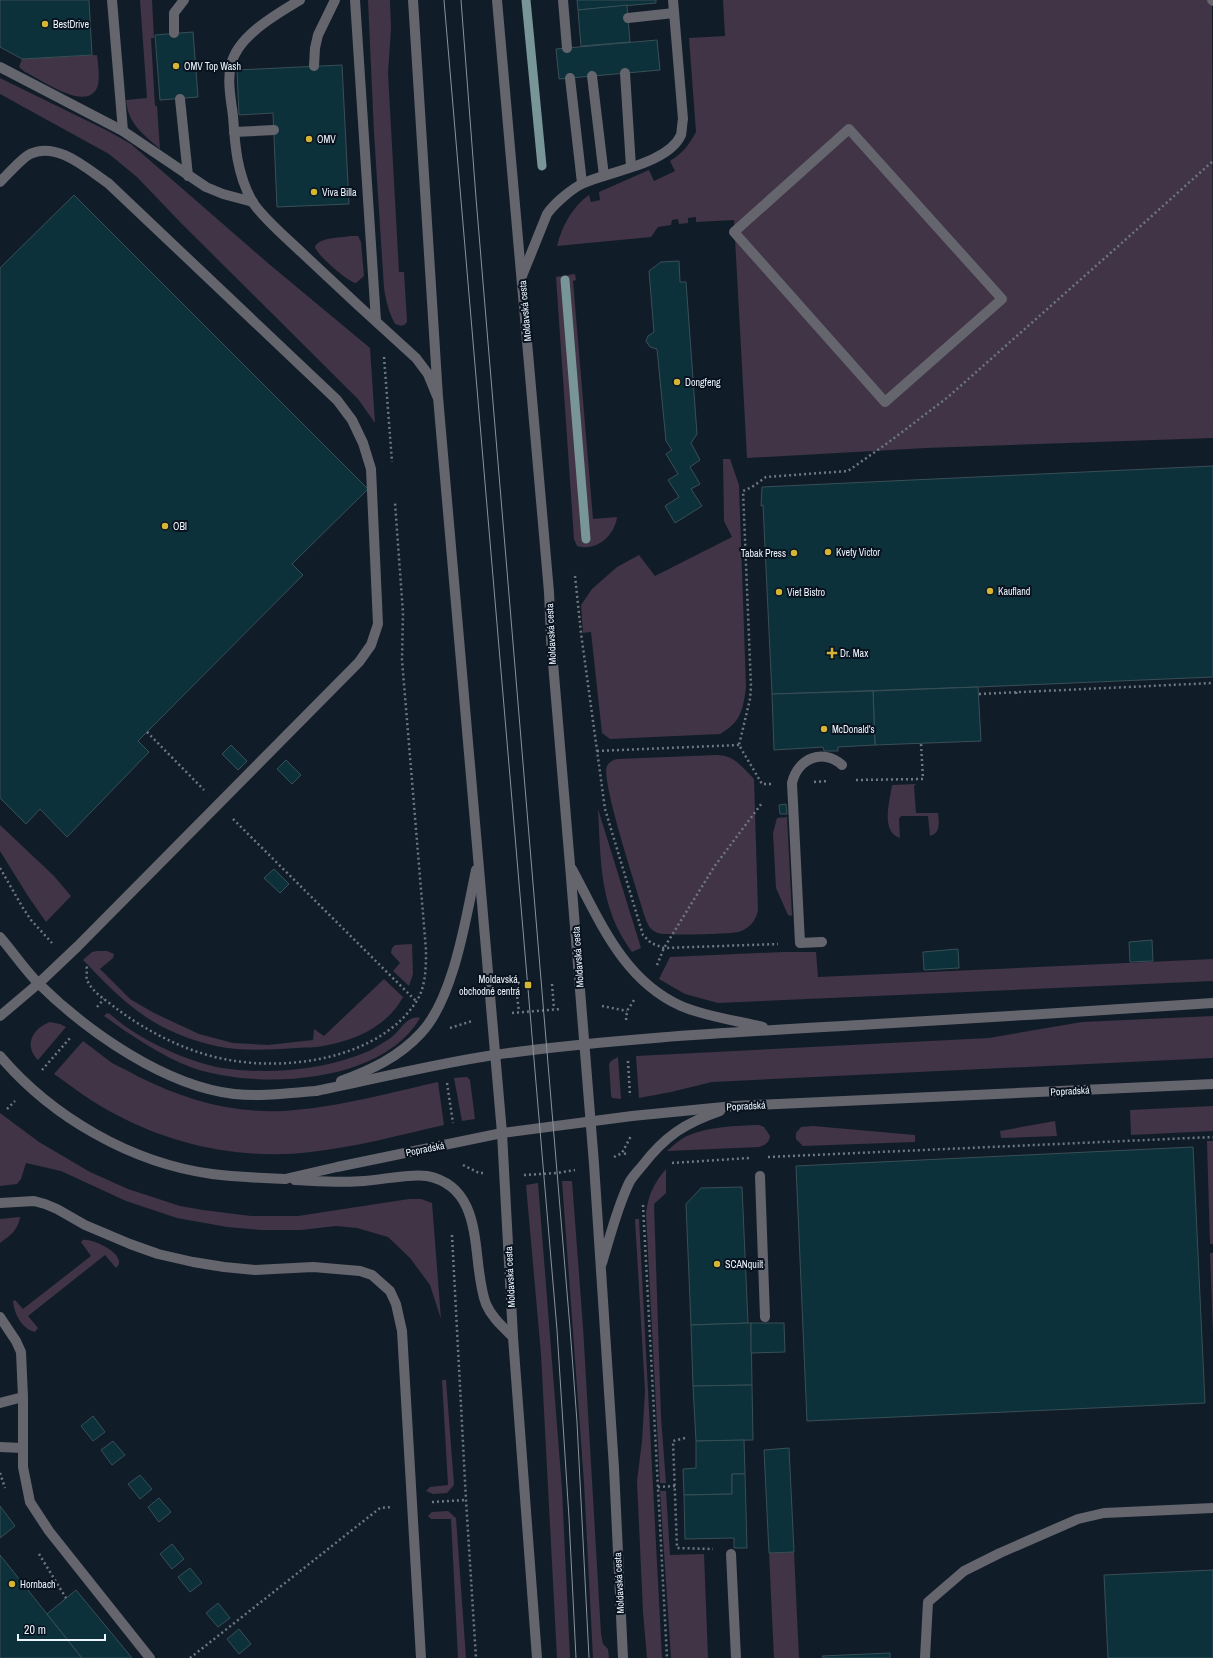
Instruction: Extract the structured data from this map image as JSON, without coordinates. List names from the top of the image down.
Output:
{
  "streets": {
    "street": ["Moldavská cesta", "Popradská"]
  },
  "crossings": [
    ["Moldavská cesta", "Popradská"]
  ],
  "places": {
    "other": [
      "BestDrive",
      "OMV Top Wash",
      "OMV",
      "Viva Billa",
      "Dongfeng",
      "OBI",
      "Kvety Victor",
      "Tabak Press",
      "Kaufland",
      "Viet Bistro",
      "McDonald's",
      "SCANquilt",
      "Hornbach"
    ],
    "health": ["Dr. Max"],
    "transit": ["Moldavská, obchodné centrá"]
  },
  "scale_bar": "20 m"
}
